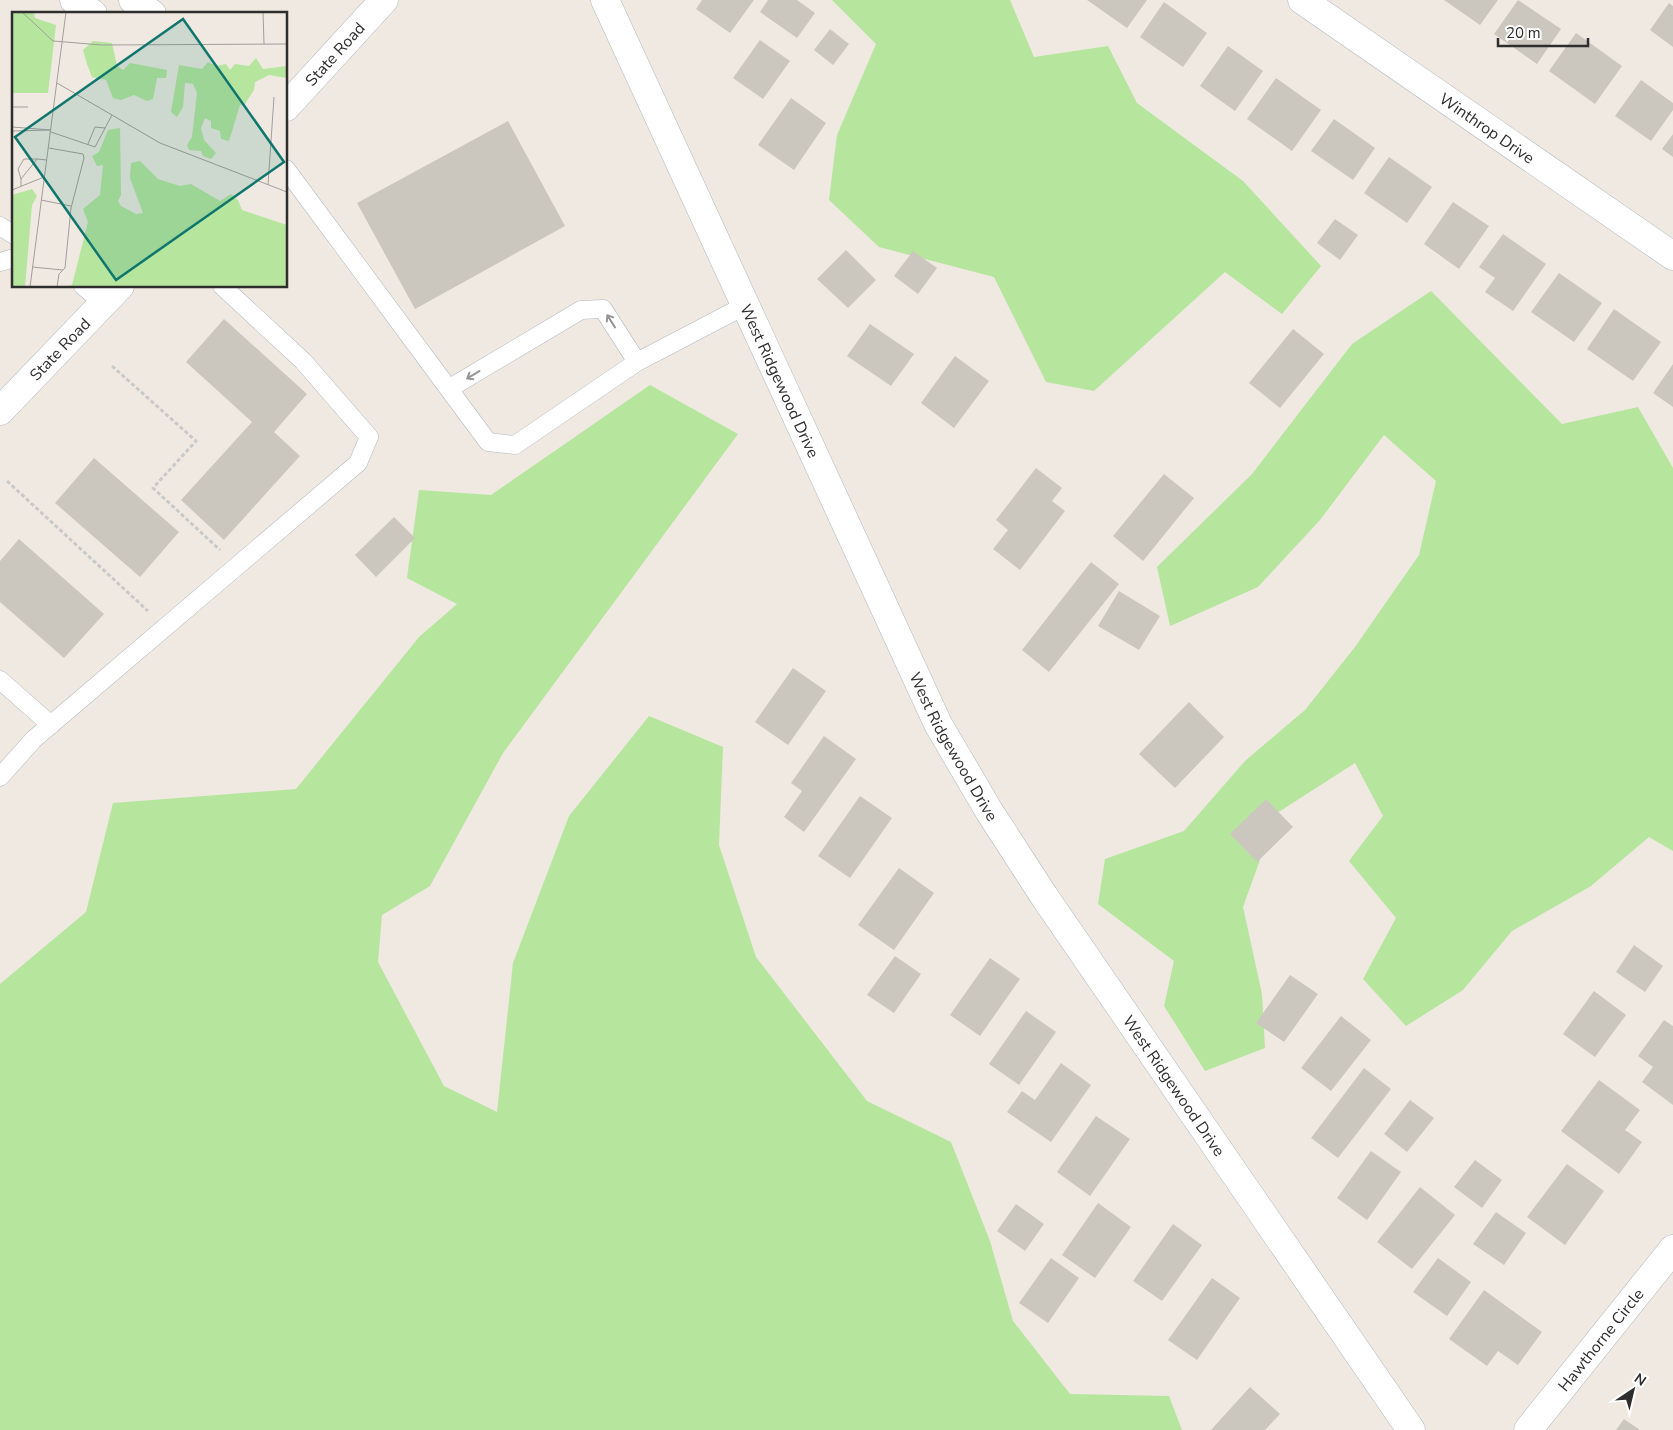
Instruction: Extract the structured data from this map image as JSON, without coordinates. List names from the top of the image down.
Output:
{
  "streets": {
    "street": [
      "State Road",
      "Winthrop Drive",
      "West Ridgewood Drive",
      "Hawthorne Circle"
    ]
  },
  "scale_bar": "20 m",
  "north": "top right"
}
